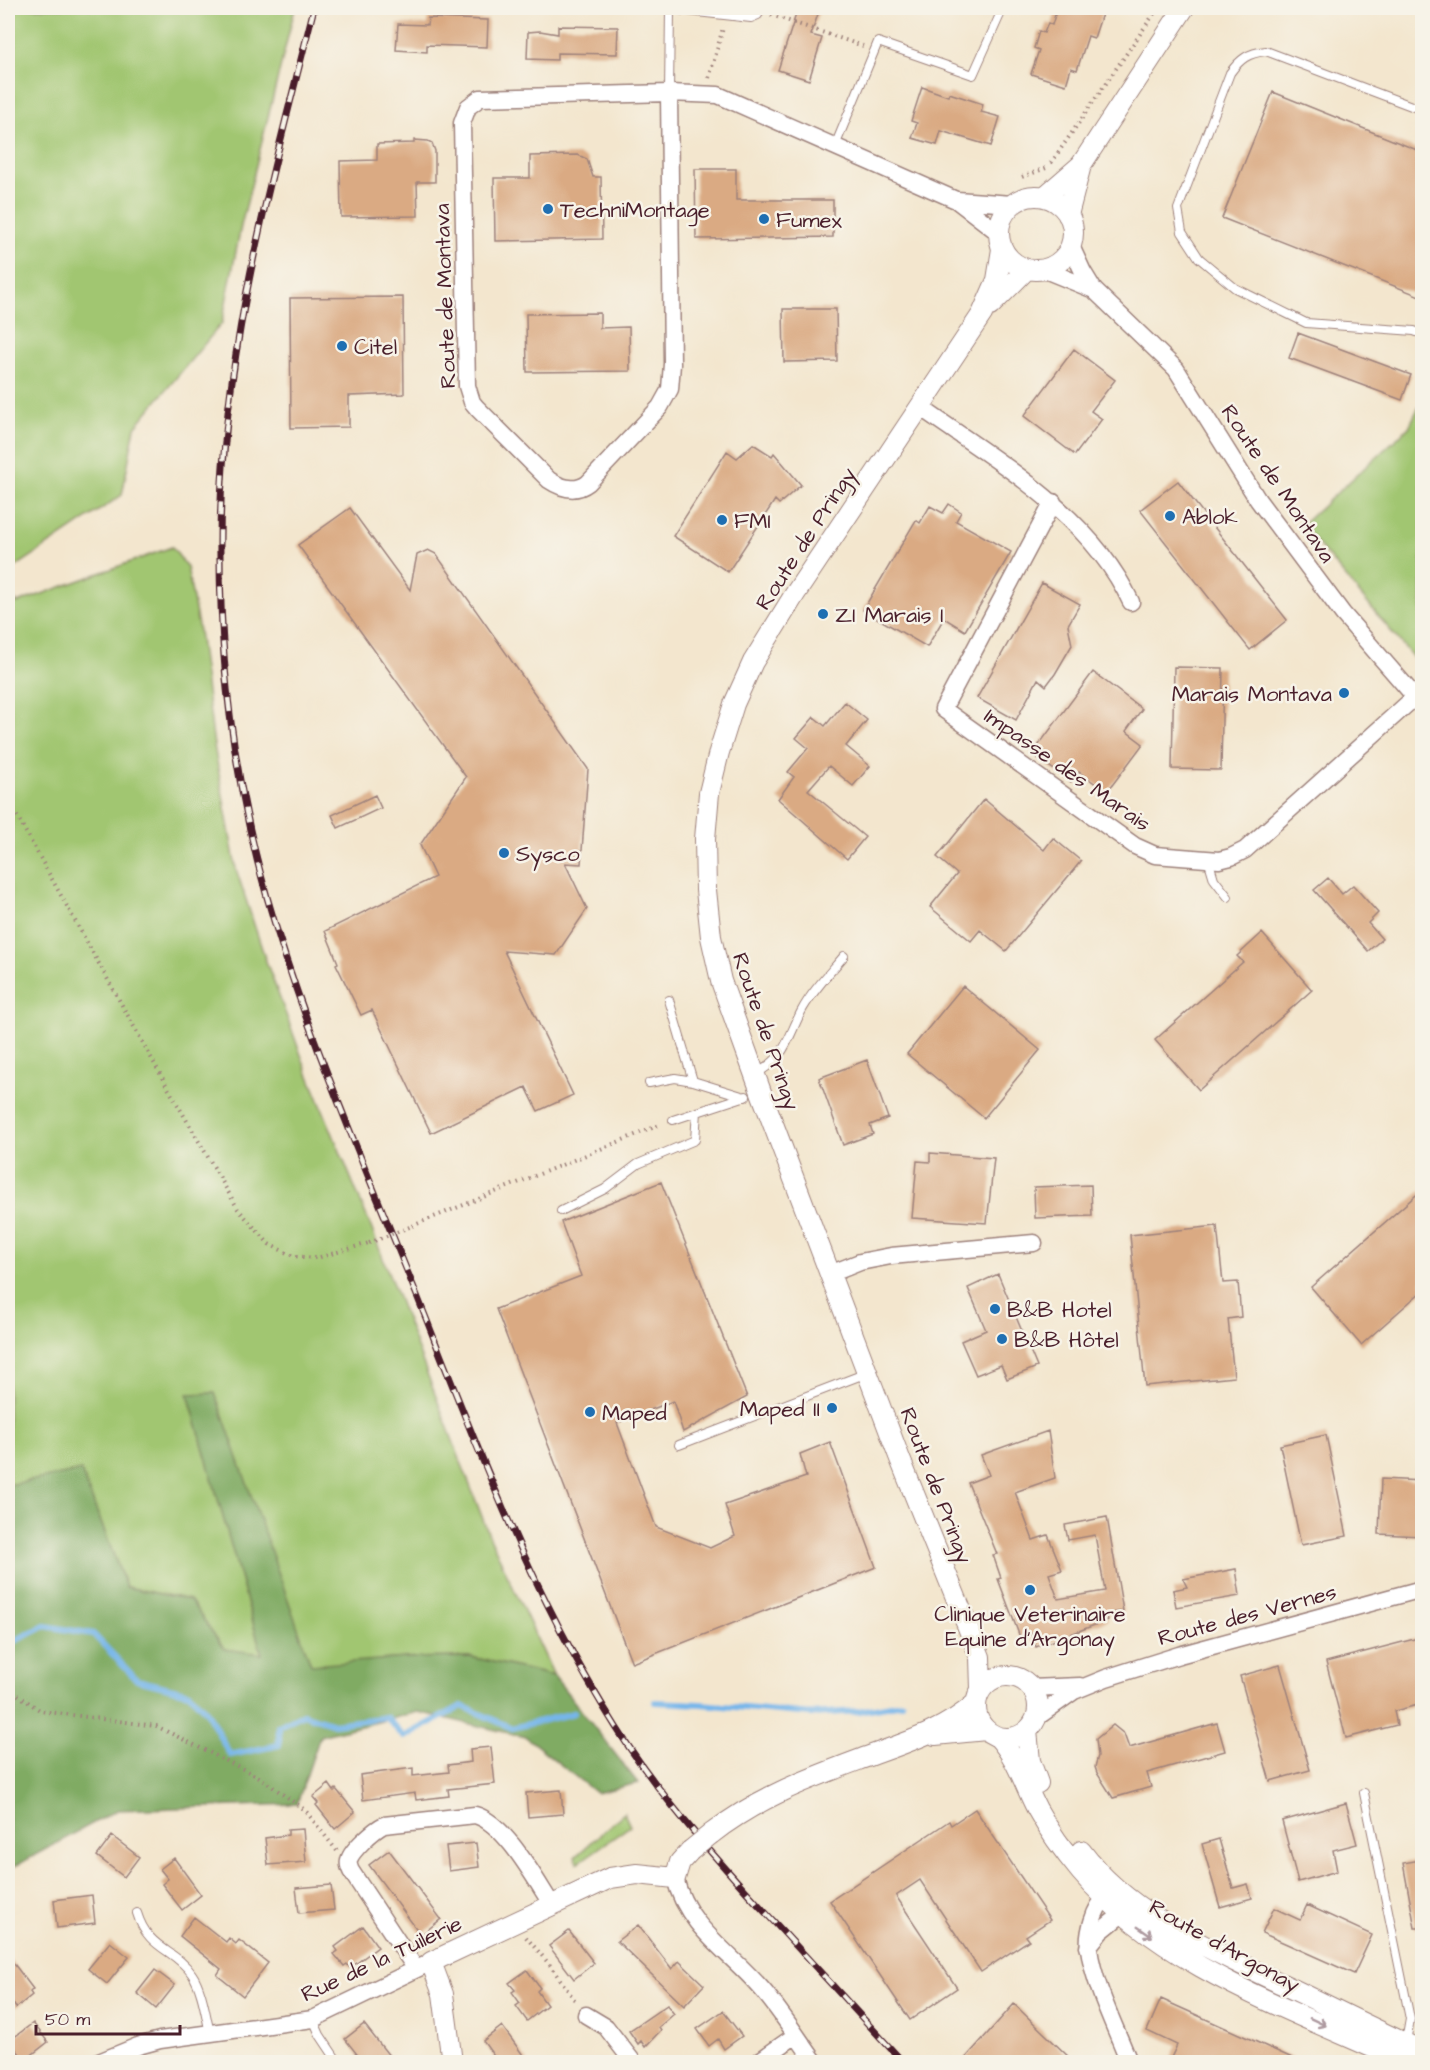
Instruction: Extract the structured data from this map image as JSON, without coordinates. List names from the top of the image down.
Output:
{
  "streets": {
    "street": [
      "Route de Montava",
      "Route de Pringy",
      "Impasse des Marais",
      "Route des Vernes",
      "Route d'Argonay",
      "Rue de la Tuilerie"
    ]
  },
  "crossings": [
    ["Route de Montava", "Route de Pringy"],
    ["Route de Montava", "Impasse des Marais"],
    ["Route de Pringy", "Route des Vernes"],
    ["Route de Pringy", "Route d'Argonay"],
    ["Route des Vernes", "Route d'Argonay"]
  ],
  "places": [
    "TechniMontage",
    "Fumex",
    "Citel",
    "Ablok",
    "FMI",
    "ZI Marais I",
    "Marais Montava",
    "Sysco",
    "B&B Hotel",
    "B&B Hôtel",
    "Maped II",
    "Maped",
    "Clinique Veterinaire Equine d'Argonay"
  ],
  "scale_bar": "50 m"
}
